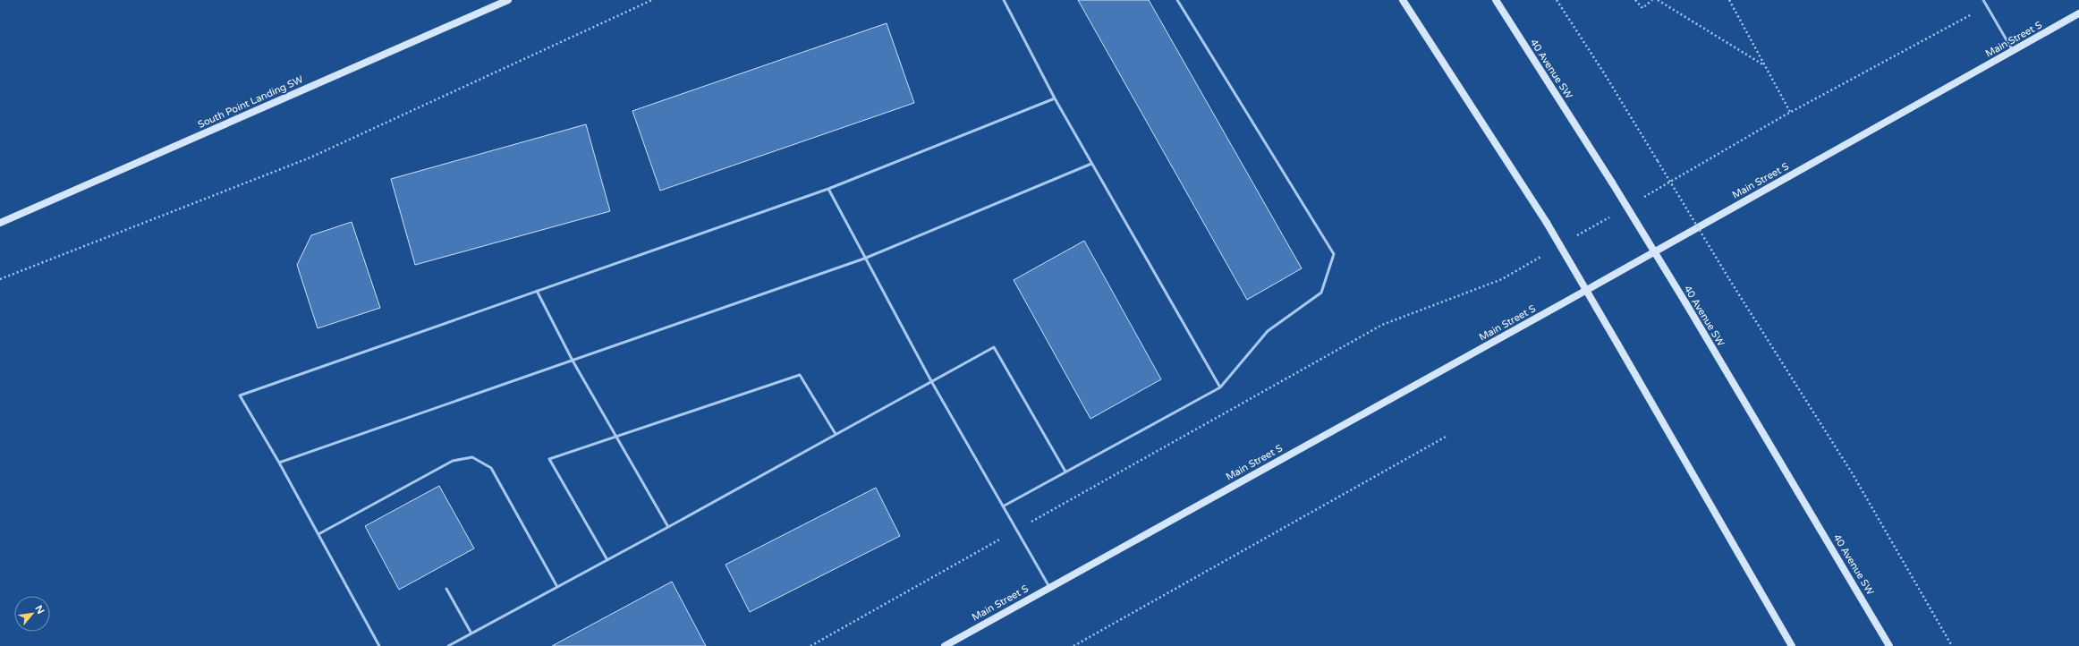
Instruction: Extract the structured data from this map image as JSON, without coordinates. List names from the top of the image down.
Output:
{
  "streets": {
    "main road": ["Main Street S", "40 Avenue SW", "South Point Landing SW"]
  },
  "north": "top right"
}
